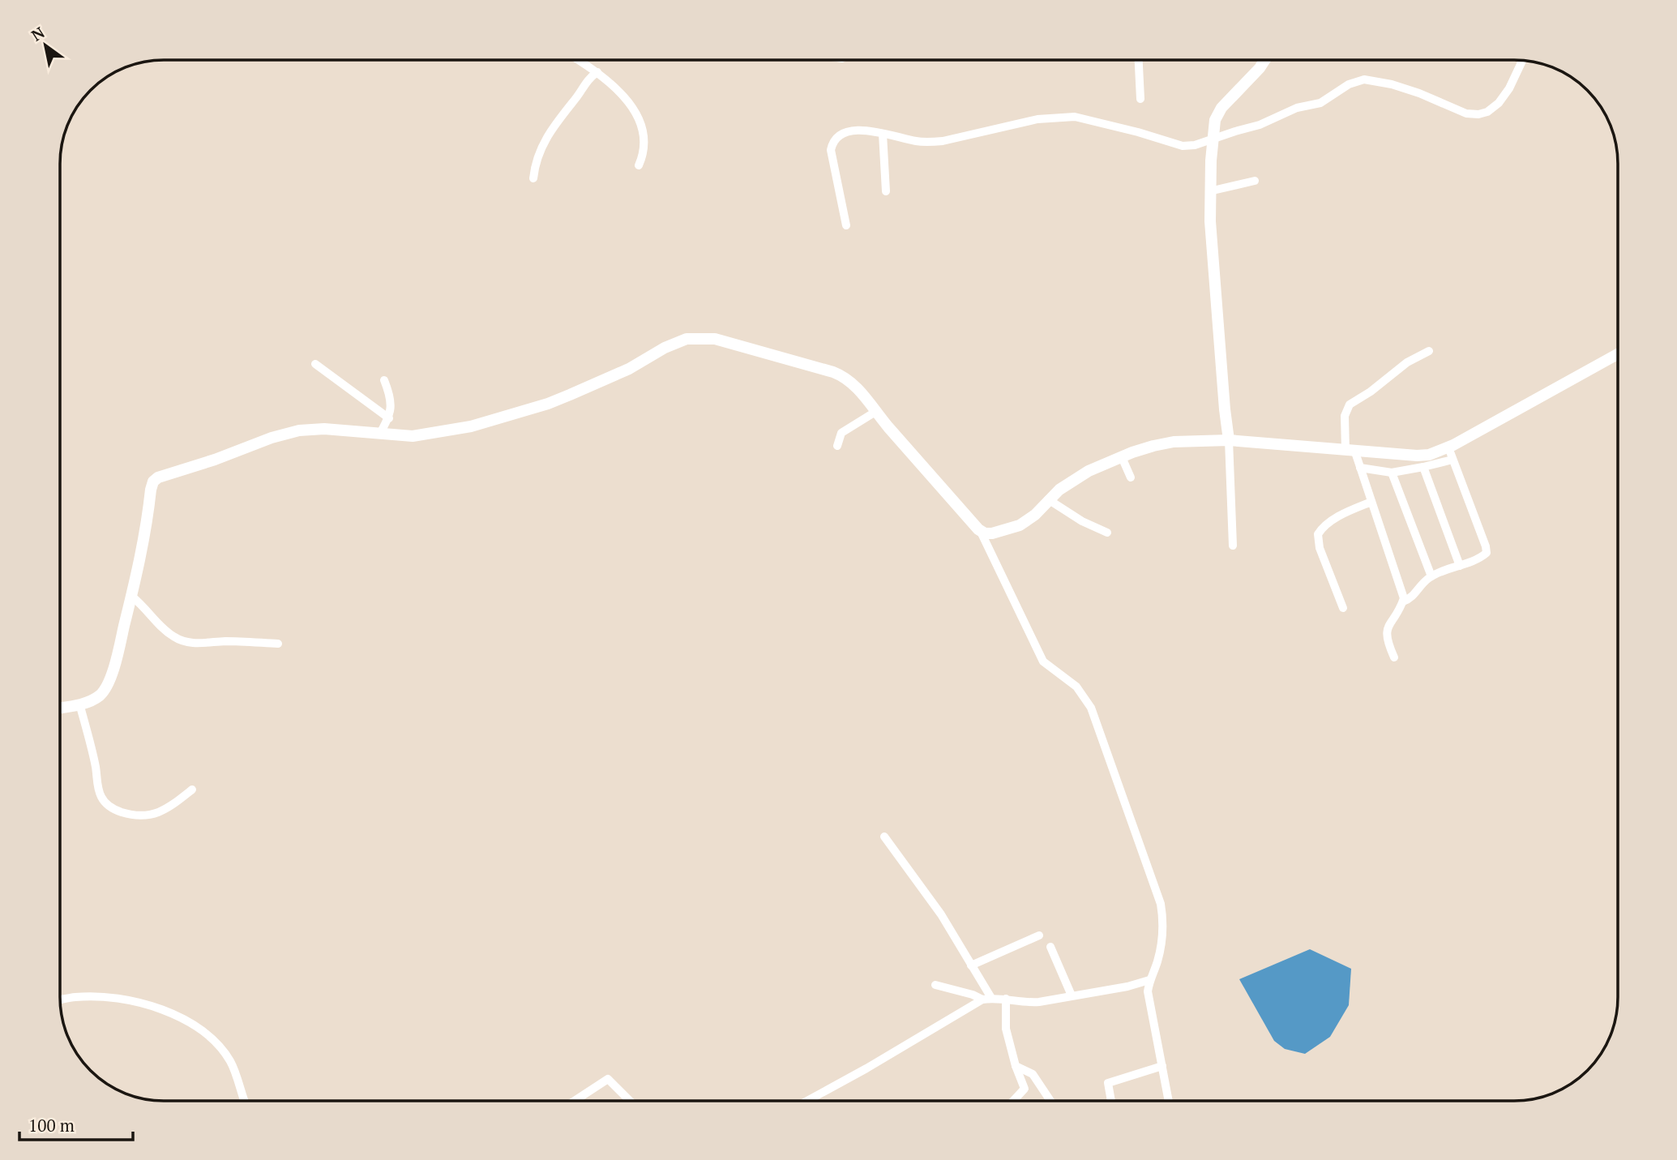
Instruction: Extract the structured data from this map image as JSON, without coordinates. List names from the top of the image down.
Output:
{
  "scale_bar": "100 m",
  "north": "top left"
}
